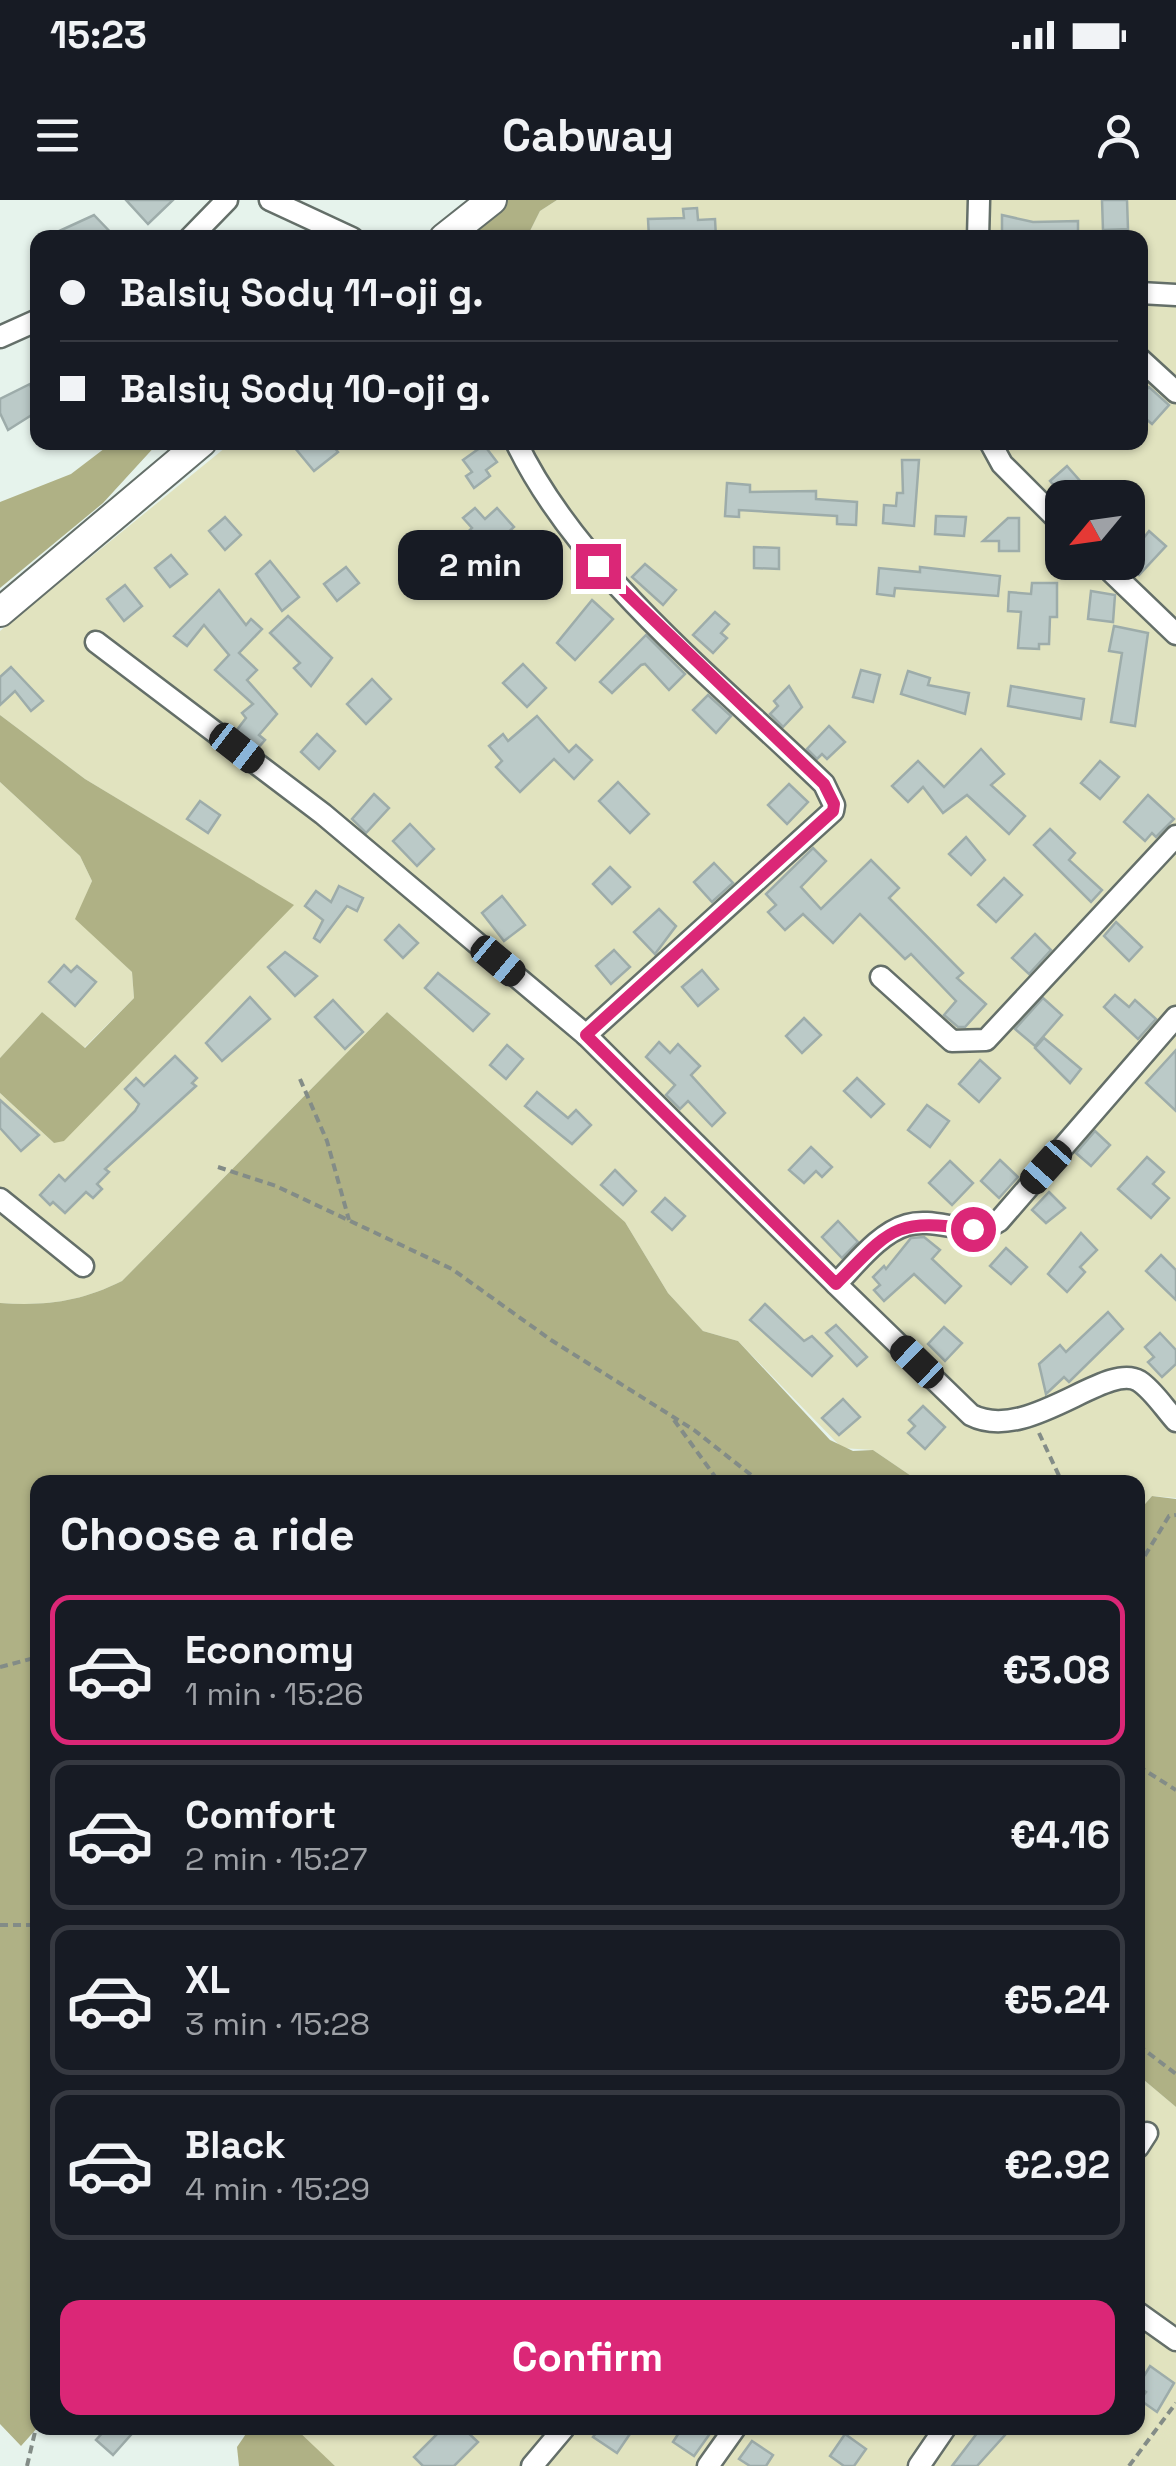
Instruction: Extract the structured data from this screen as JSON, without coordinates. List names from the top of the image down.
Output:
{
  "north": "bottom left",
  "page": {
    "status": "15:23",
    "header": "Cabway",
    "banner": ["Balsių Sodų 11-oji g.", "Balsių Sodų 10-oji g."],
    "bubble": "2 min",
    "heading": "Choose a ride",
    "list": [
      {
        "name": "Economy",
        "note": "1 min · 15:26",
        "value": "€3.08"
      },
      {
        "name": "Comfort",
        "note": "2 min · 15:27",
        "value": "€4.16"
      },
      {
        "name": "XL",
        "note": "3 min · 15:28",
        "value": "€5.24"
      },
      {
        "name": "Black",
        "note": "4 min · 15:29",
        "value": "€2.92"
      }
    ],
    "buttons": "Confirm"
  }
}
